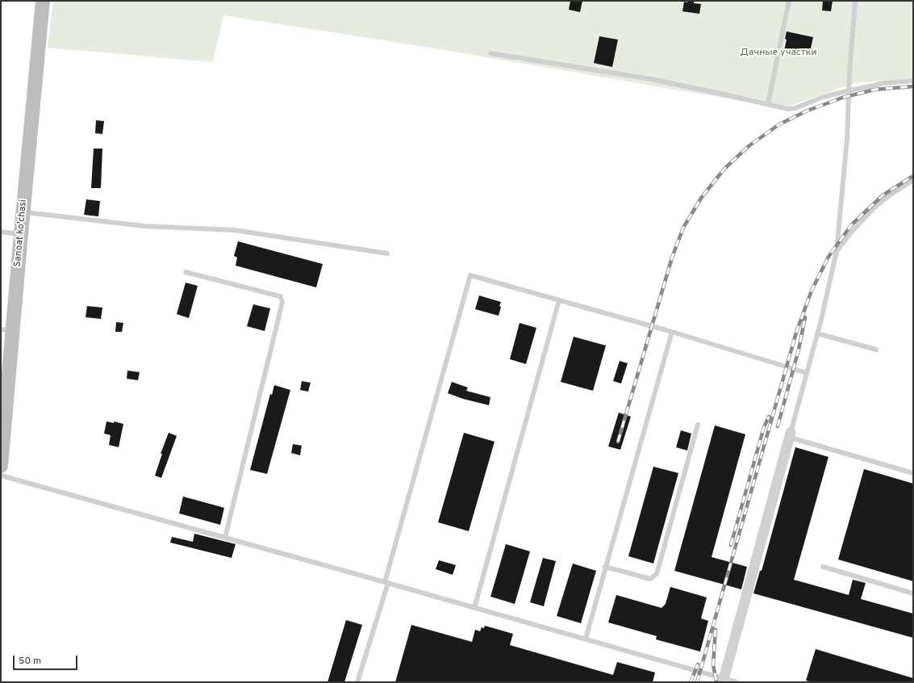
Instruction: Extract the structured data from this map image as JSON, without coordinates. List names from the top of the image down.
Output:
{
  "streets": {
    "main road": ["Sanoat ko'chasi"]
  },
  "parks": ["Дачные участки"],
  "scale_bar": "50 m"
}
